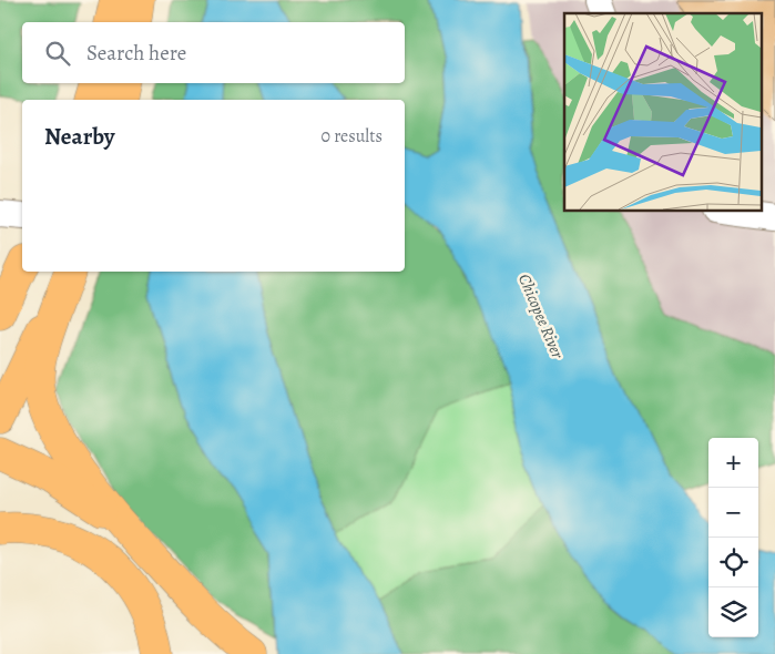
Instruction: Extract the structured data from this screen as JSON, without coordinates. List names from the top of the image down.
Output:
{
  "water": ["Chicopee River"],
  "page": {
    "search": "Search here",
    "heading": ["Nearby", "0 results"],
    "map_buttons": ["+", "−"]
  }
}
